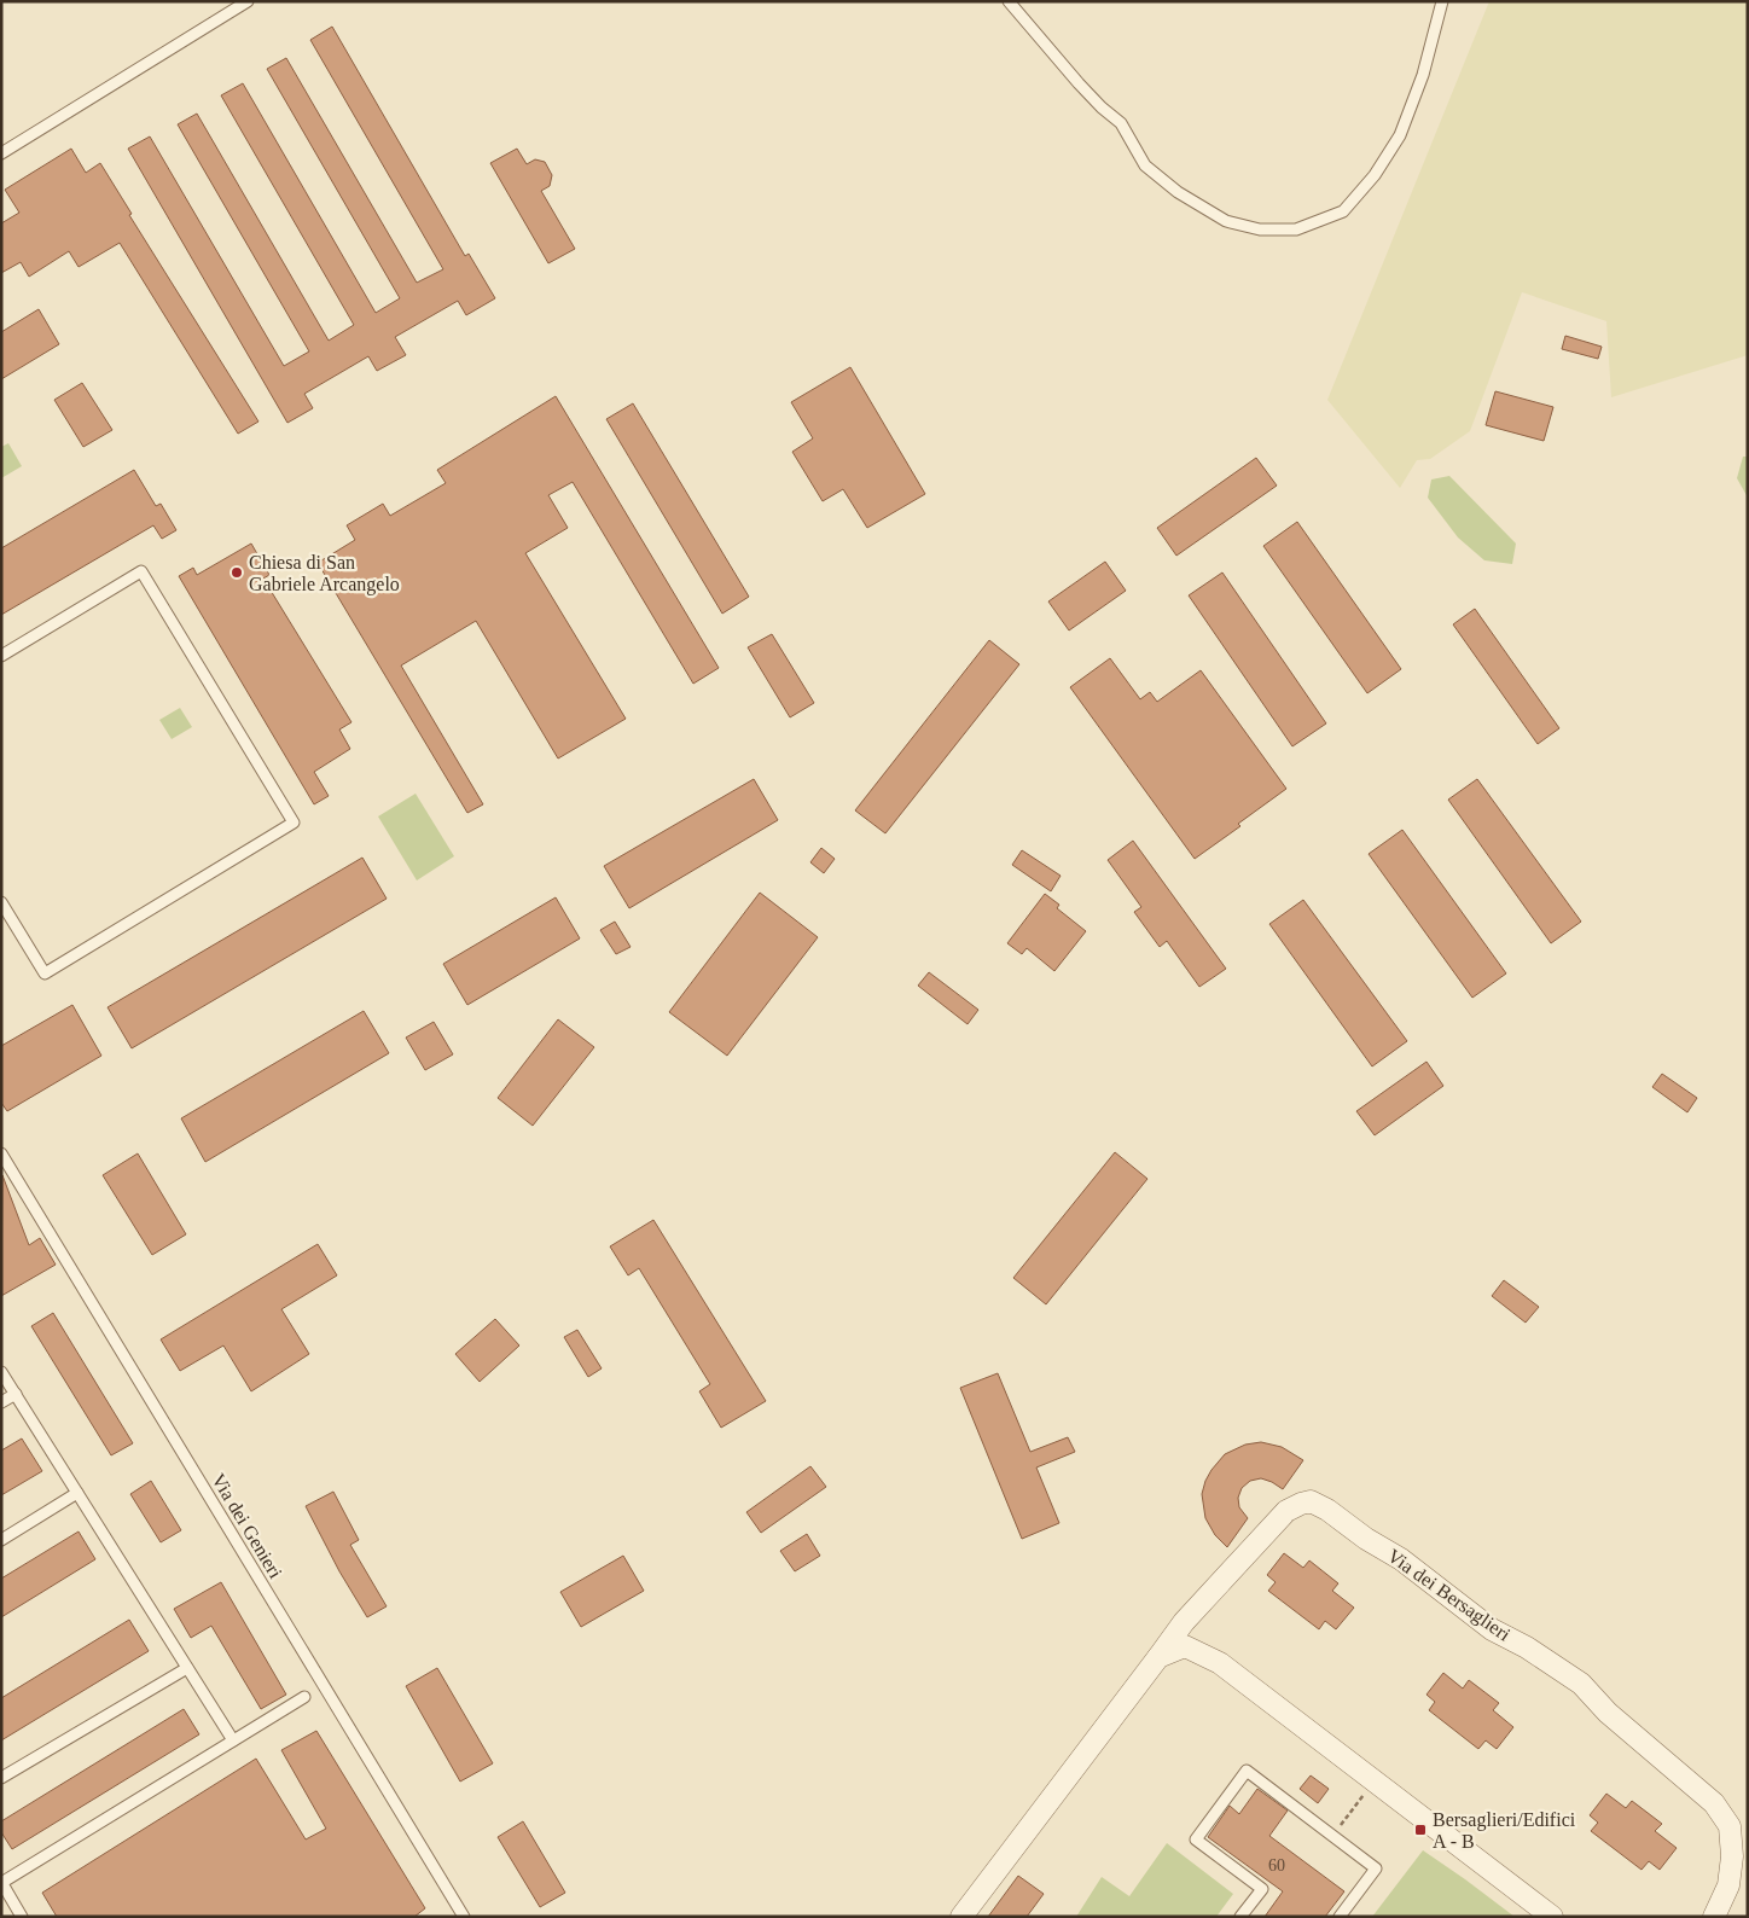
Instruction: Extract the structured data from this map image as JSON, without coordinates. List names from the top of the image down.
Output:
{
  "streets": {
    "street": ["Via dei Bersaglieri"],
    "lane": ["Via dei Genieri"]
  },
  "places": {
    "other": ["Chiesa di San Gabriele Arcangelo"],
    "transit": ["Bersaglieri/Edifici A - B"]
  },
  "house_numbers": ["60"]
}
